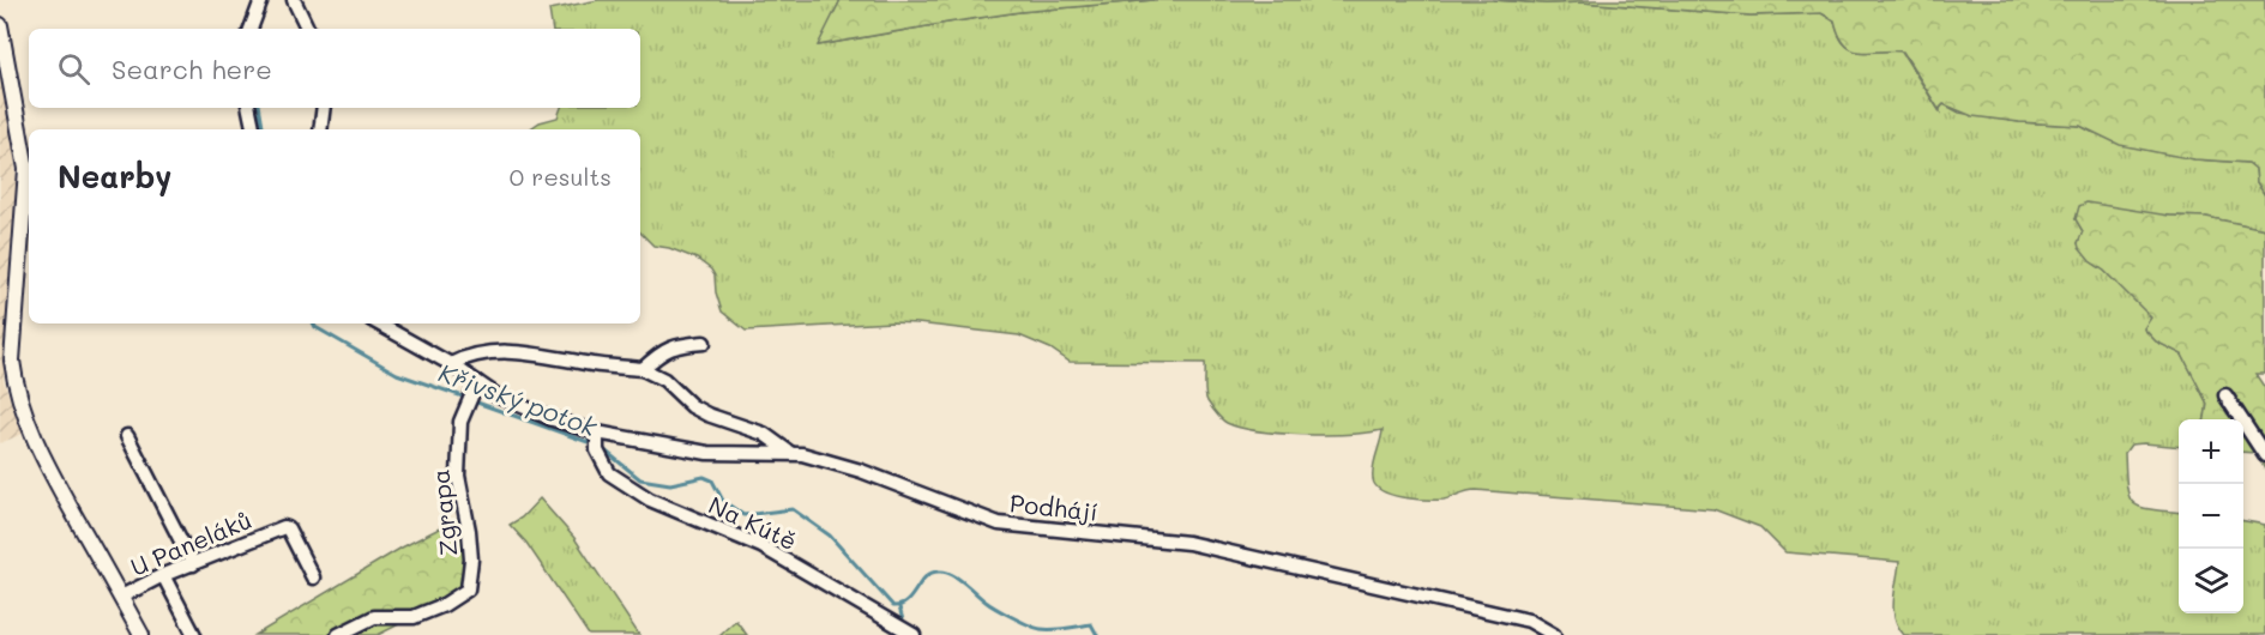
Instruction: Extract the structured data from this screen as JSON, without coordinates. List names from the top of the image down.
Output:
{
  "streets": {
    "street": [
      "Podhájí",
      "Zgrapa",
      "Na Kútě",
      "U Paneláků"
    ]
  },
  "crossings": [
    ["Podhájí", "Zgrapa"],
    ["Podhájí", "Na Kútě"]
  ],
  "water": ["Křivský potok"],
  "page": {
    "search": "Search here",
    "heading": ["Nearby", "0 results"],
    "map_buttons": ["+", "−"]
  }
}
